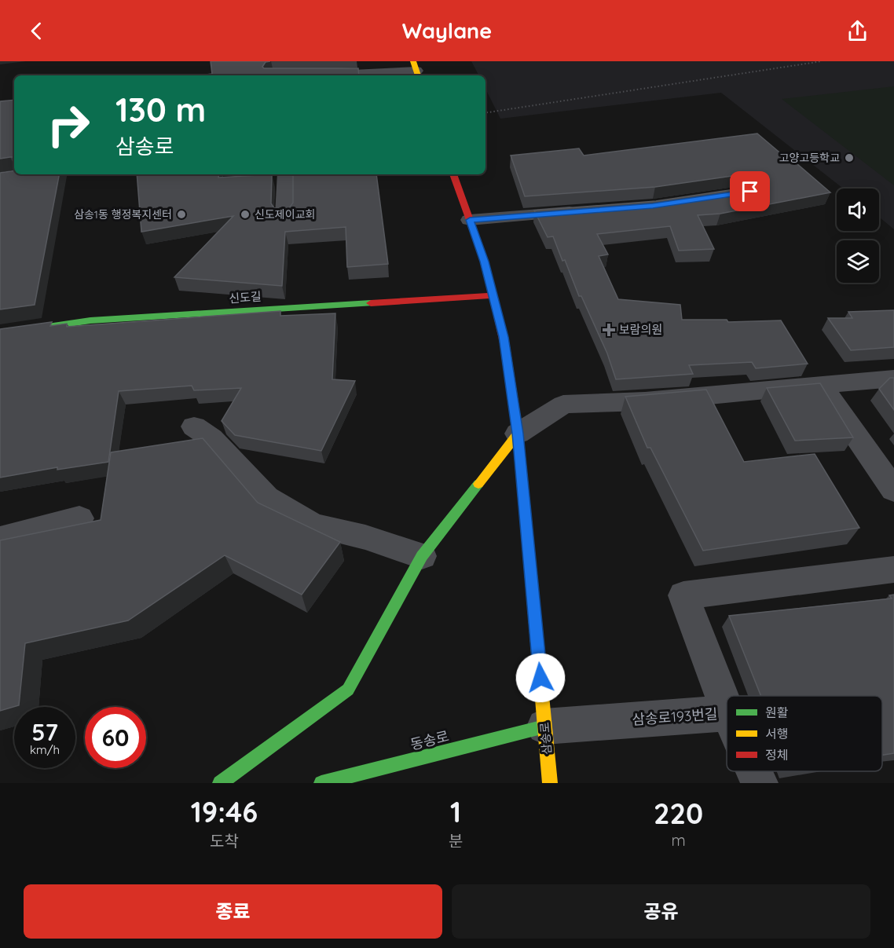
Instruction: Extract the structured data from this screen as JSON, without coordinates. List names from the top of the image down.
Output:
{
  "streets": {
    "main road": ["신도길", "삼송로", "동송로"],
    "street": ["삼송로193번길"]
  },
  "crossings": [
    ["신도길", "삼송로"],
    ["삼송로193번길", "삼송로"],
    ["삼송로193번길", "동송로"],
    ["삼송로", "동송로"]
  ],
  "places": {
    "other": ["고양고등학교", "삼송1동 행정복지센터", "신도제이교회"],
    "health": ["보람의원"]
  },
  "legend": ["원활", "서행", "정체"],
  "page": {
    "header": "Waylane",
    "turn": ["130 m", "삼송로"],
    "speed": "57 km/h",
    "limit": "60",
    "eta": [
      "19:46",
      "도착",
      "1",
      "분",
      "220",
      "m"
    ],
    "buttons": ["종료", "공유"]
  }
}
